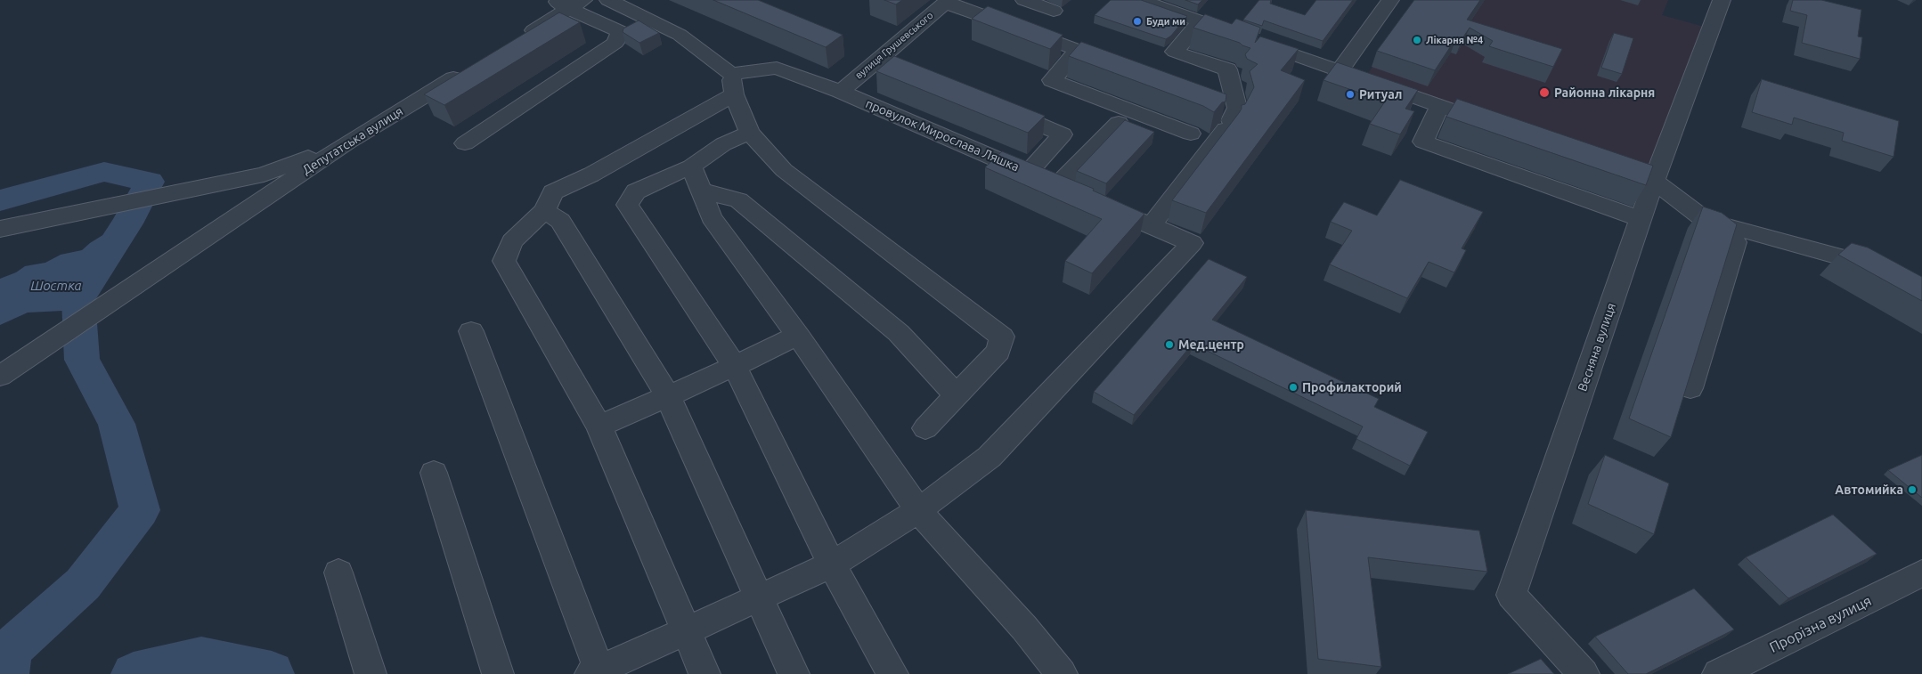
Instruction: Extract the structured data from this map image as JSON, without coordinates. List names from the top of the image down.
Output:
{
  "streets": {
    "street": [
      "вулиця Грушевського",
      "провулок Мирослава Ляшка",
      "Депутатська вулиця",
      "Весняна вулиця",
      "Прорізна вулиця"
    ]
  },
  "crossings": [
    ["вулиця Грушевського", "провулок Мирослава Ляшка"]
  ],
  "water": ["Шостка"],
  "places": [
    "Буди ми",
    "Лікарня №4",
    "Районна лікарня",
    "Ритуал",
    "Мед.центр",
    "Профилакторий",
    "Автомийка"
  ]
}
